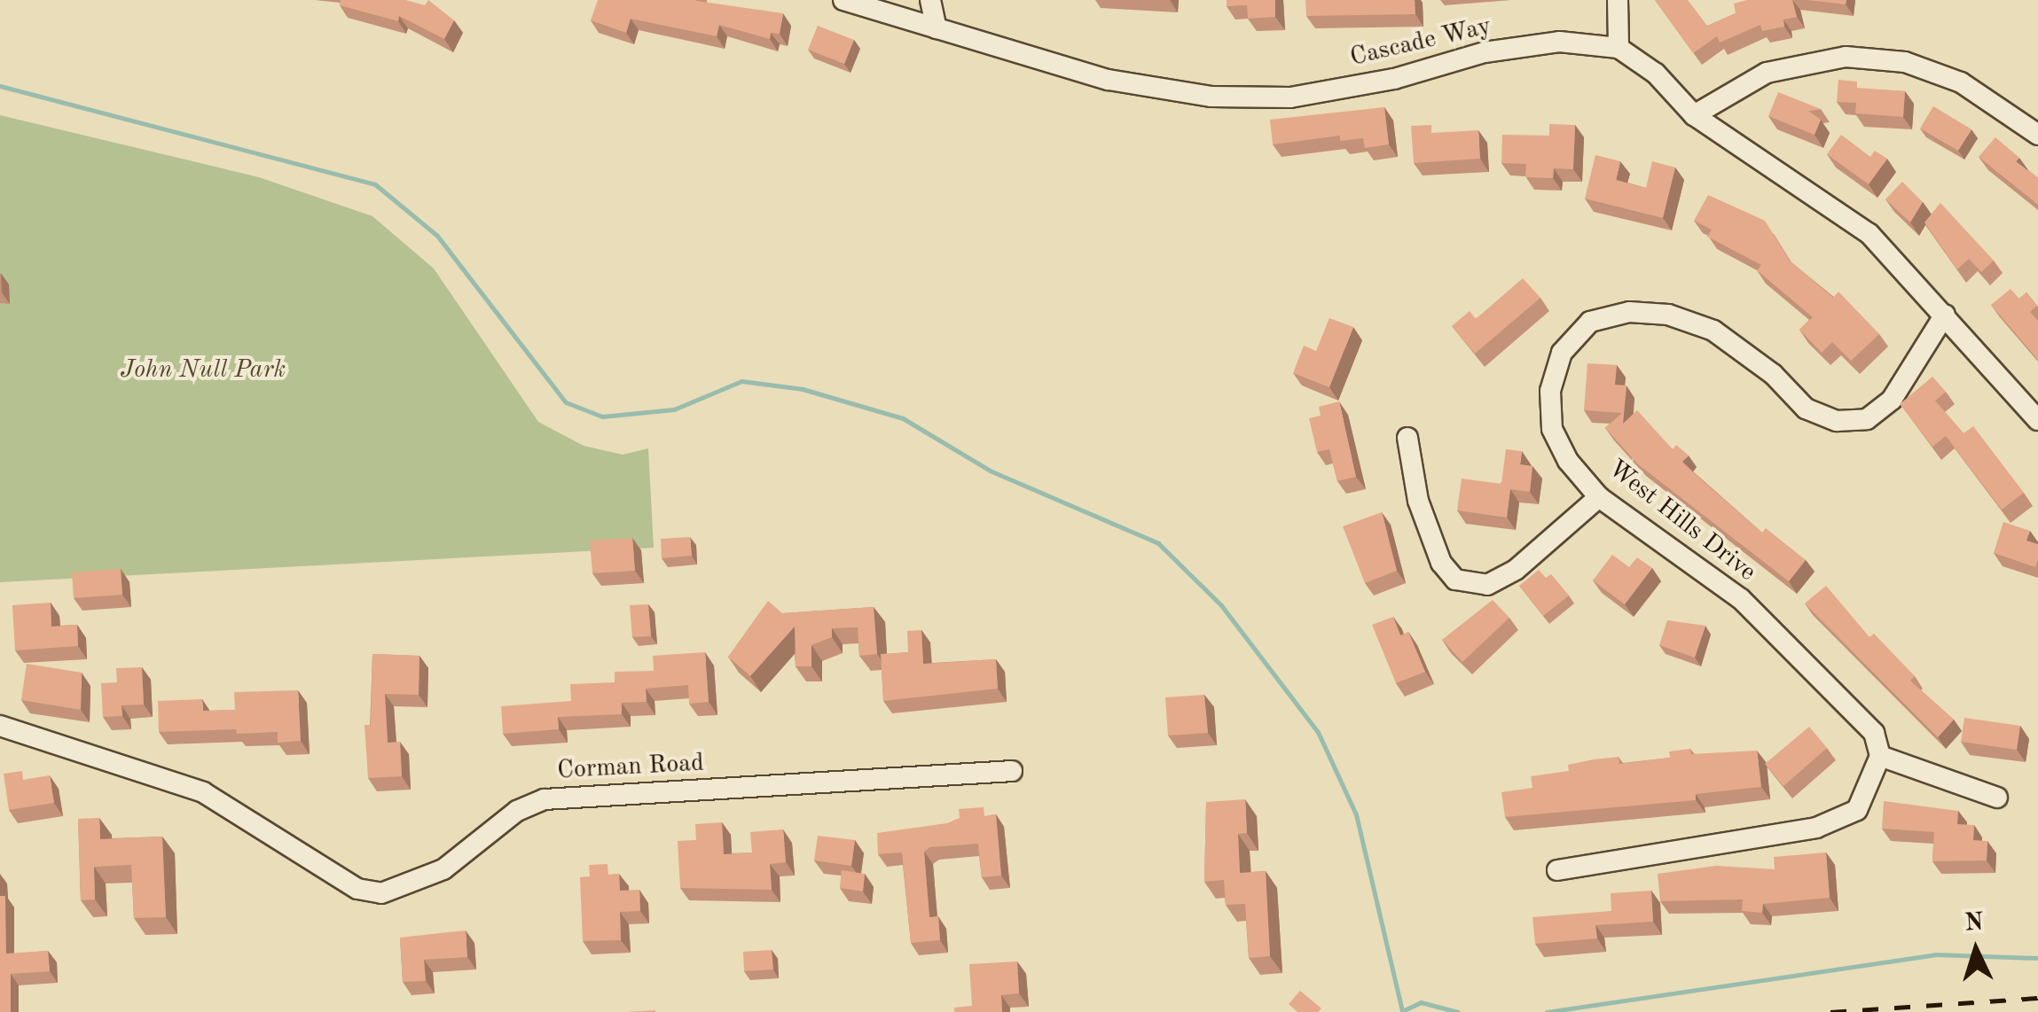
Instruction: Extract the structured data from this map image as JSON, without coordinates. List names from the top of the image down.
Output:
{
  "streets": {
    "street": ["Cascade Way", "West Hills Drive", "Corman Road"]
  },
  "parks": ["John Null Park"],
  "north": "top"
}
